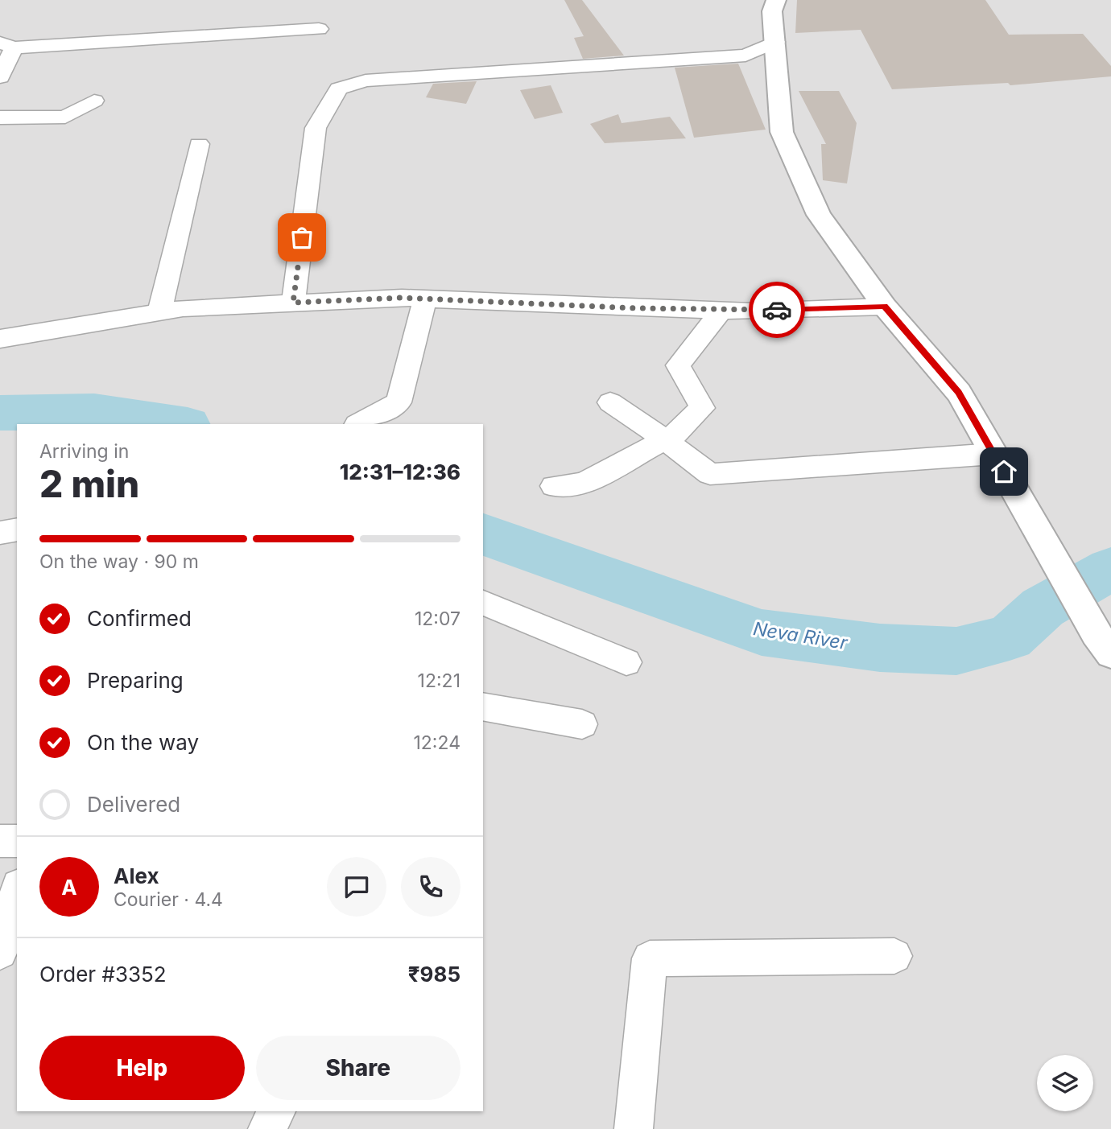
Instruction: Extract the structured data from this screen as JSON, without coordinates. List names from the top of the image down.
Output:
{
  "water": ["Neva River"],
  "page": {
    "heading": ["2 min", "Arriving in", "12:31–12:36"],
    "panel": [
      "Alex",
      "Courier · 4.4",
      "Order #3352",
      "₹985"
    ],
    "bar": "On the way · 90 m",
    "list": [
      ["Confirmed", "12:07"],
      ["Preparing", "12:21"],
      ["On the way", "12:24"],
      "Delivered"
    ],
    "round": "A",
    "buttons": ["Help", "Share"]
  }
}
